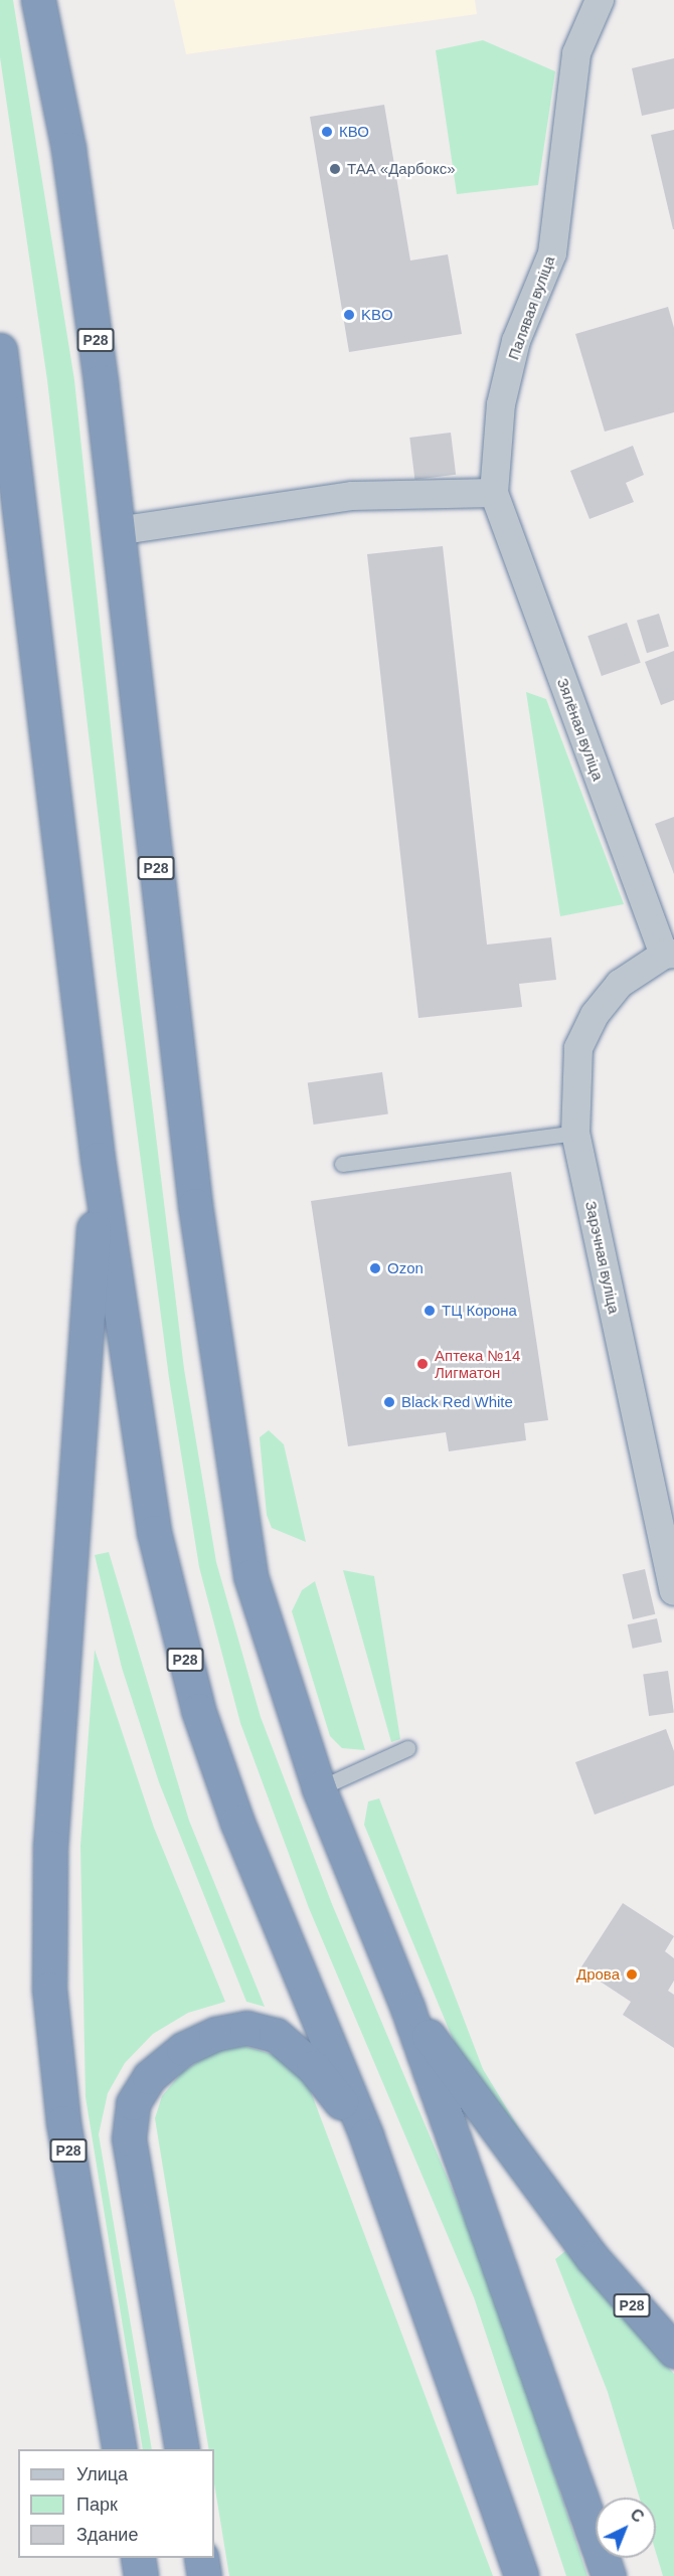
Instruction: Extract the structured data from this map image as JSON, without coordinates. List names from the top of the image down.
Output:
{
  "streets": {
    "highway": ["Р28"],
    "street": ["Палявая вуліца", "Зялёная вуліца", "Зарэчная вуліца"]
  },
  "crossings": [
    ["Палявая вуліца", "Зялёная вуліца"],
    ["Зялёная вуліца", "Зарэчная вуліца"]
  ],
  "places": [
    "КВО",
    "ТАА «Дарбокс»",
    "KBО",
    "Ozon",
    "ТЦ Корона",
    "Аптека №14 Лигматон",
    "Black Red White",
    "Дрова"
  ],
  "legend": ["Улица", "Парк", "Здание"],
  "north": "top right"
}
